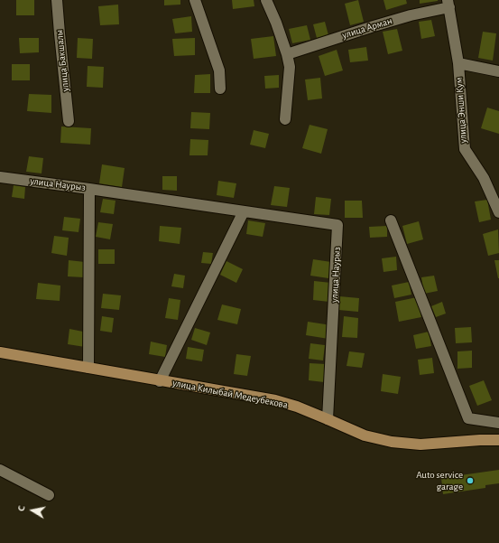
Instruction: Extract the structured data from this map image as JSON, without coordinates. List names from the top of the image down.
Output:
{
  "streets": {
    "main road": ["улица Килыбай Медеубекова"],
    "street": [
      "улица Арман",
      "улица Бакшалы",
      "улица Энши Кум",
      "улица Наурыз"
    ]
  },
  "crossings": [
    ["улица Арман", "улица Энши Кум"],
    ["улица Наурыз", "улица Килыбай Медеубекова"]
  ],
  "places": ["Auto service garage"],
  "north": "left"
}
